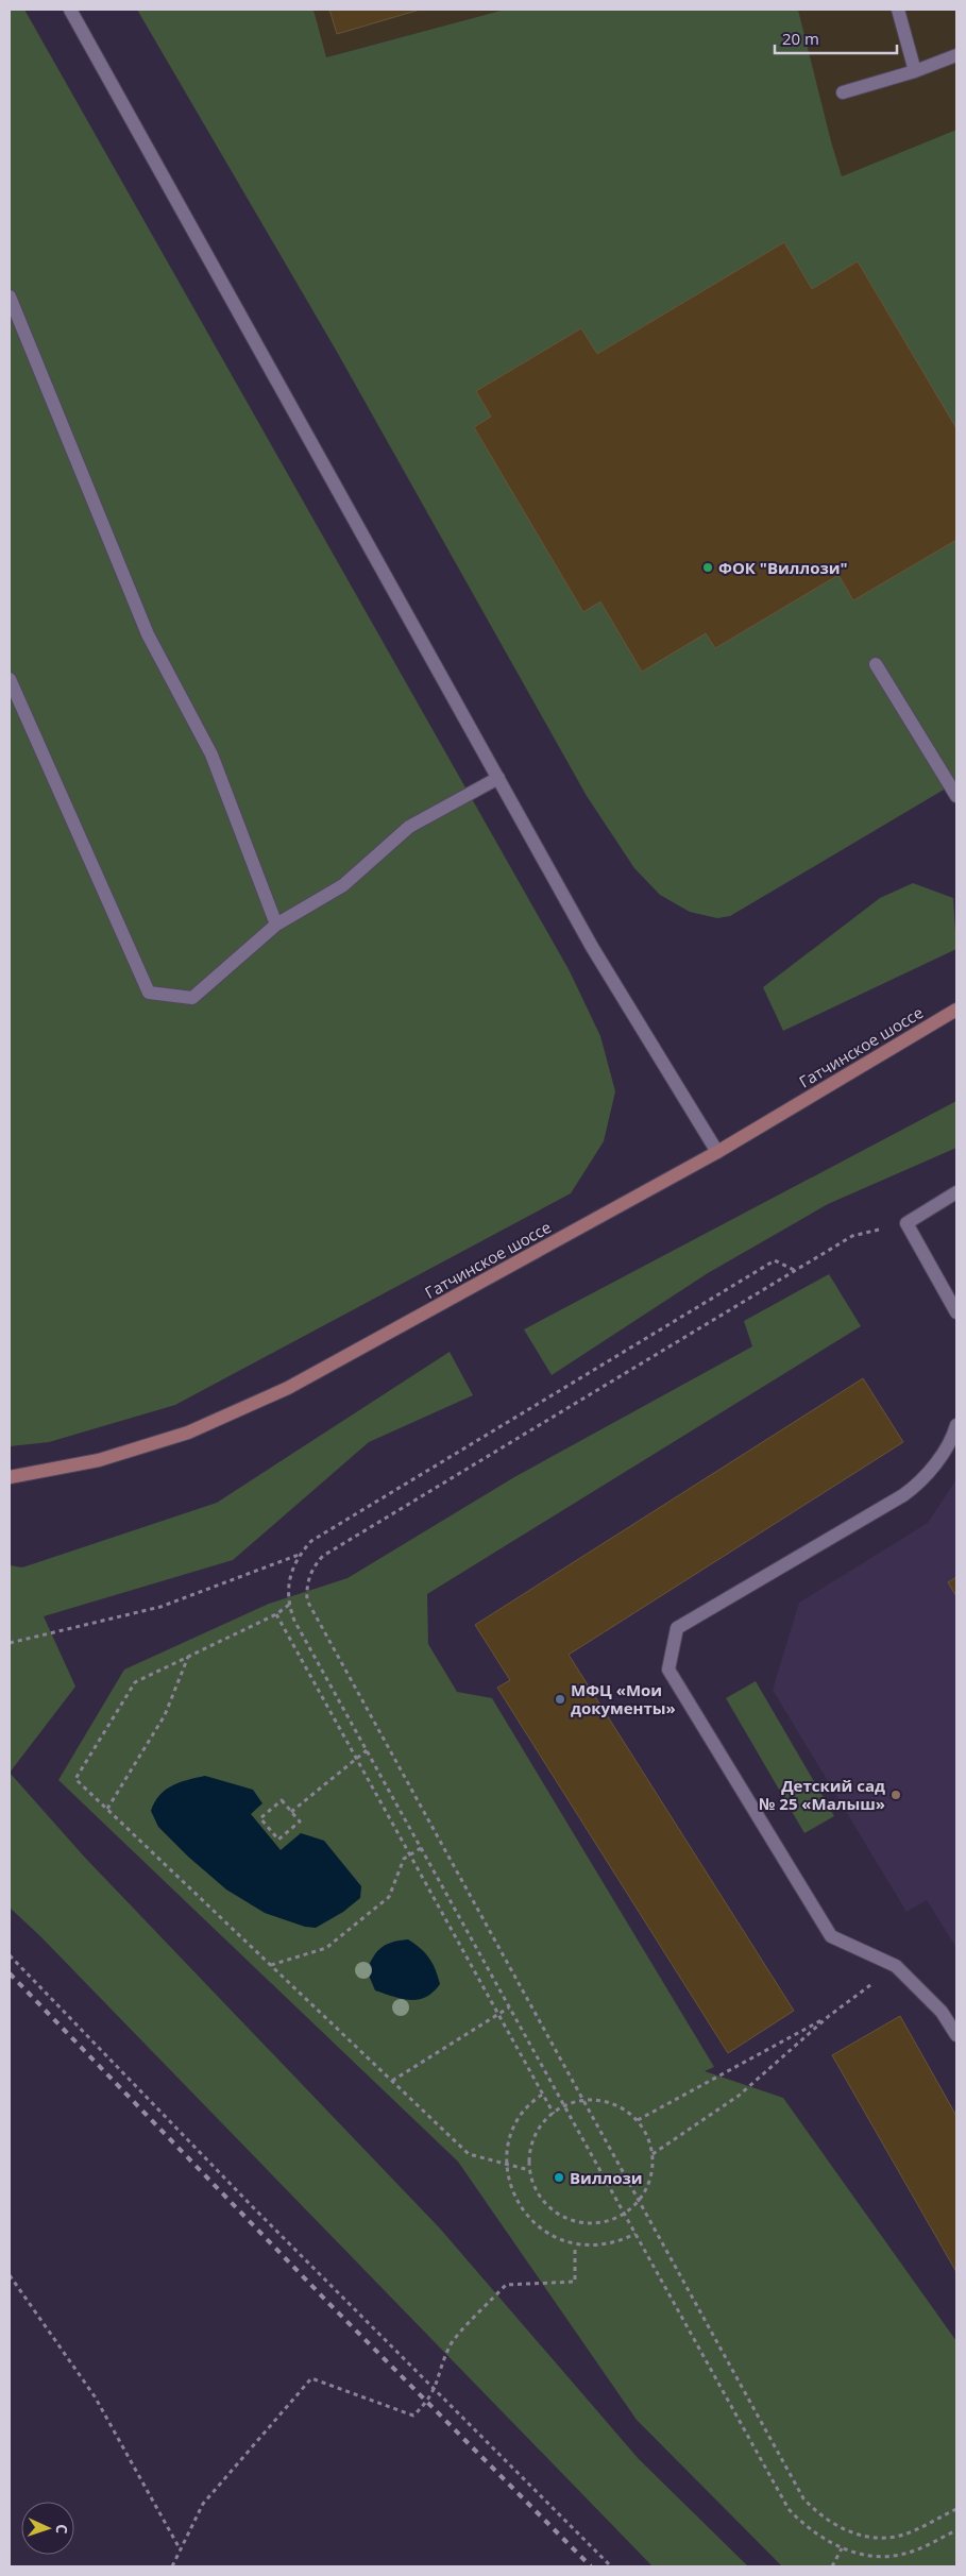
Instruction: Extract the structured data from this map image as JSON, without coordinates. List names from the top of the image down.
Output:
{
  "streets": {
    "main road": ["Гатчинское шоссе"]
  },
  "places": [
    "ФОК \"Виллози\"",
    "МФЦ «Мои документы»",
    "Детский сад № 25 «Малыш»",
    "Виллози"
  ],
  "scale_bar": "20 m",
  "north": "right"
}
